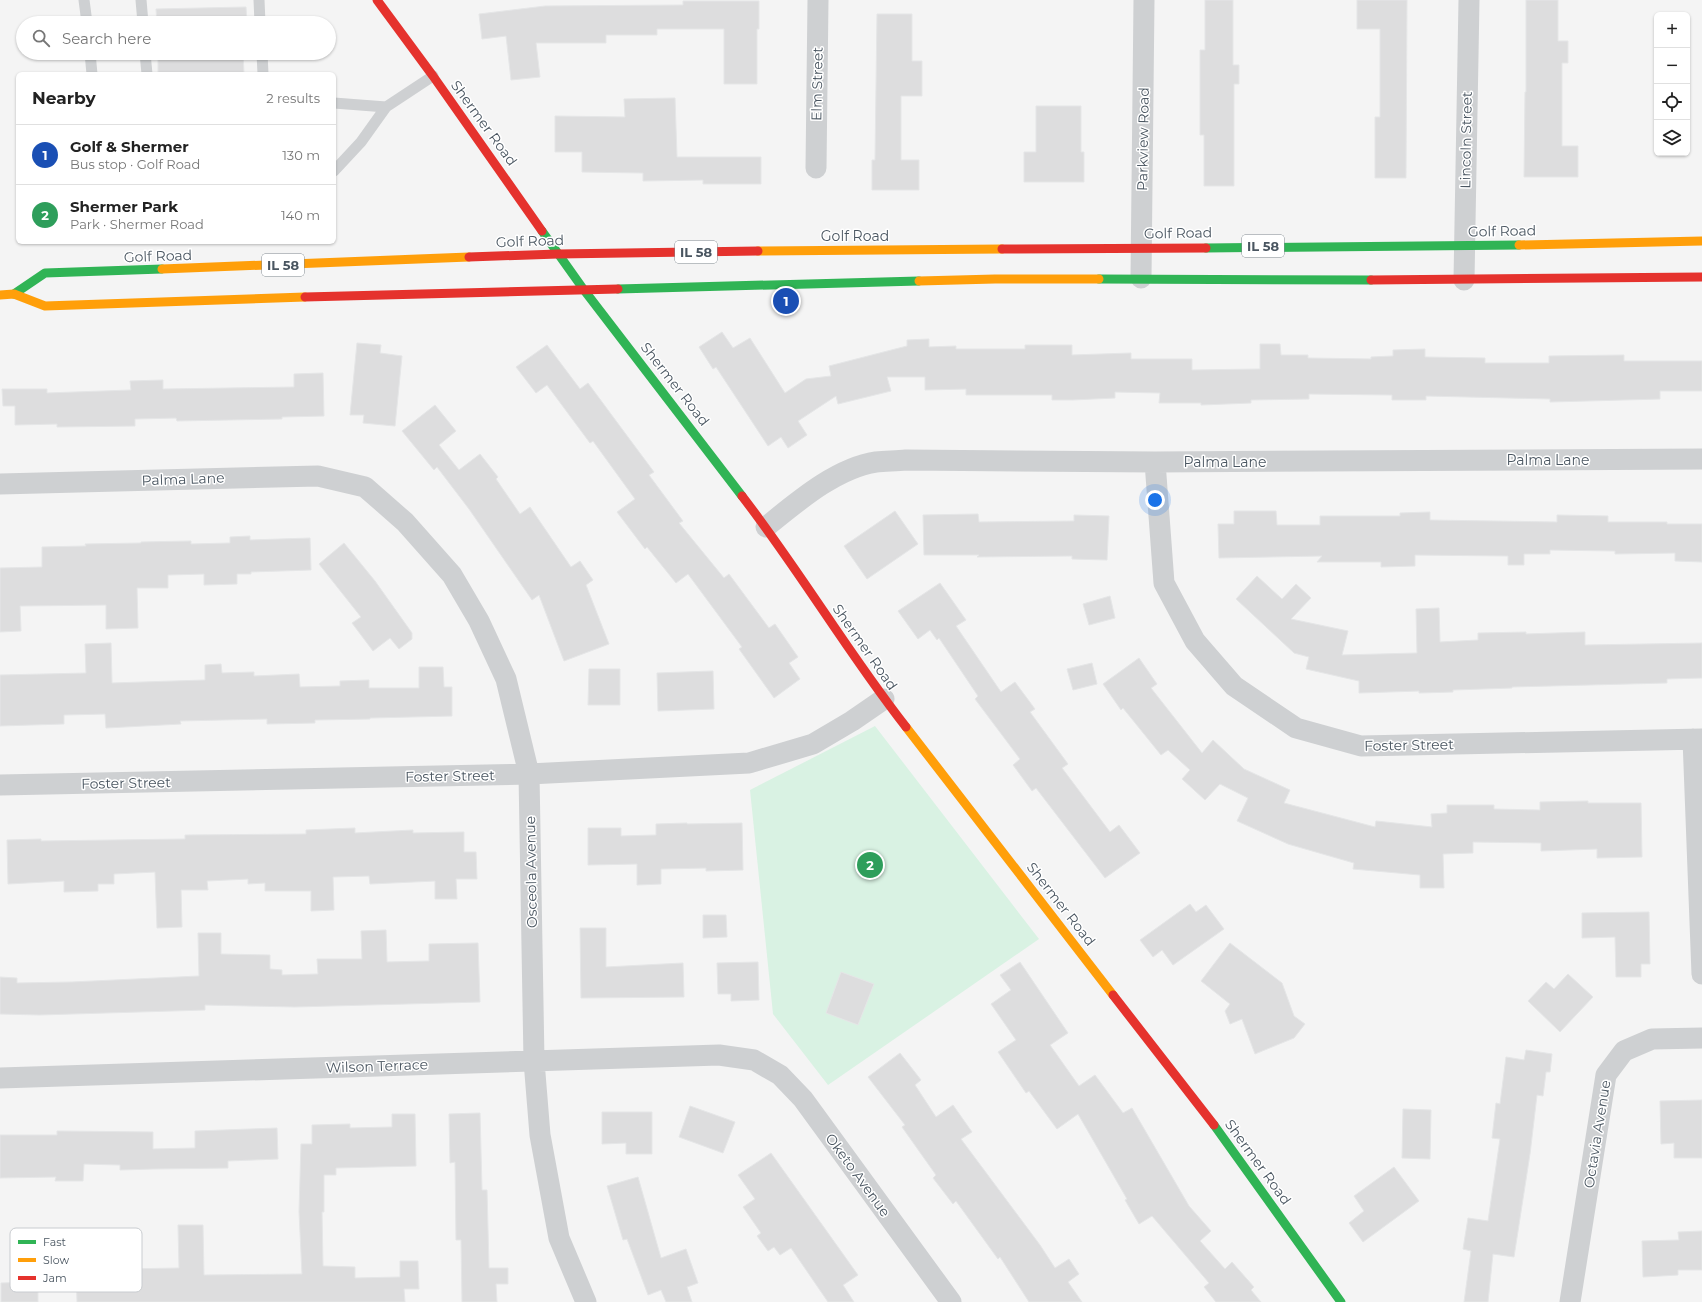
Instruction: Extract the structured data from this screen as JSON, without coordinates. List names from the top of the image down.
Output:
{
  "streets": {
    "main road": ["Shermer Road", "Golf Road", "IL 58"],
    "street": [
      "Elm Street",
      "Parkview Road",
      "Lincoln Street",
      "Palma Lane",
      "Foster Street",
      "Osceola Avenue",
      "Wilson Terrace",
      "Octavia Avenue",
      "Oketo Avenue"
    ]
  },
  "crossings": [
    ["Shermer Road", "Golf Road"],
    ["Shermer Road", "Palma Lane"],
    ["Shermer Road", "Foster Street"],
    ["Parkview Road", "Golf Road"],
    ["Lincoln Street", "Golf Road"],
    ["Palma Lane", "Foster Street"],
    ["Palma Lane", "Osceola Avenue"],
    ["Foster Street", "Osceola Avenue"],
    ["Osceola Avenue", "Wilson Terrace"],
    ["Wilson Terrace", "Oketo Avenue"]
  ],
  "legend": ["Fast", "Slow", "Jam"],
  "page": {
    "map_buttons": ["+", "−"],
    "search": "Search here",
    "heading": ["Nearby", "2 results"],
    "list": [
      {
        "mark": "1",
        "name": "Golf & Shermer",
        "note": "Bus stop · Golf Road",
        "value": "130 m"
      },
      {
        "mark": "2",
        "name": "Shermer Park",
        "note": "Park · Shermer Road",
        "value": "140 m"
      }
    ],
    "pins": ["1", "2"]
  }
}
